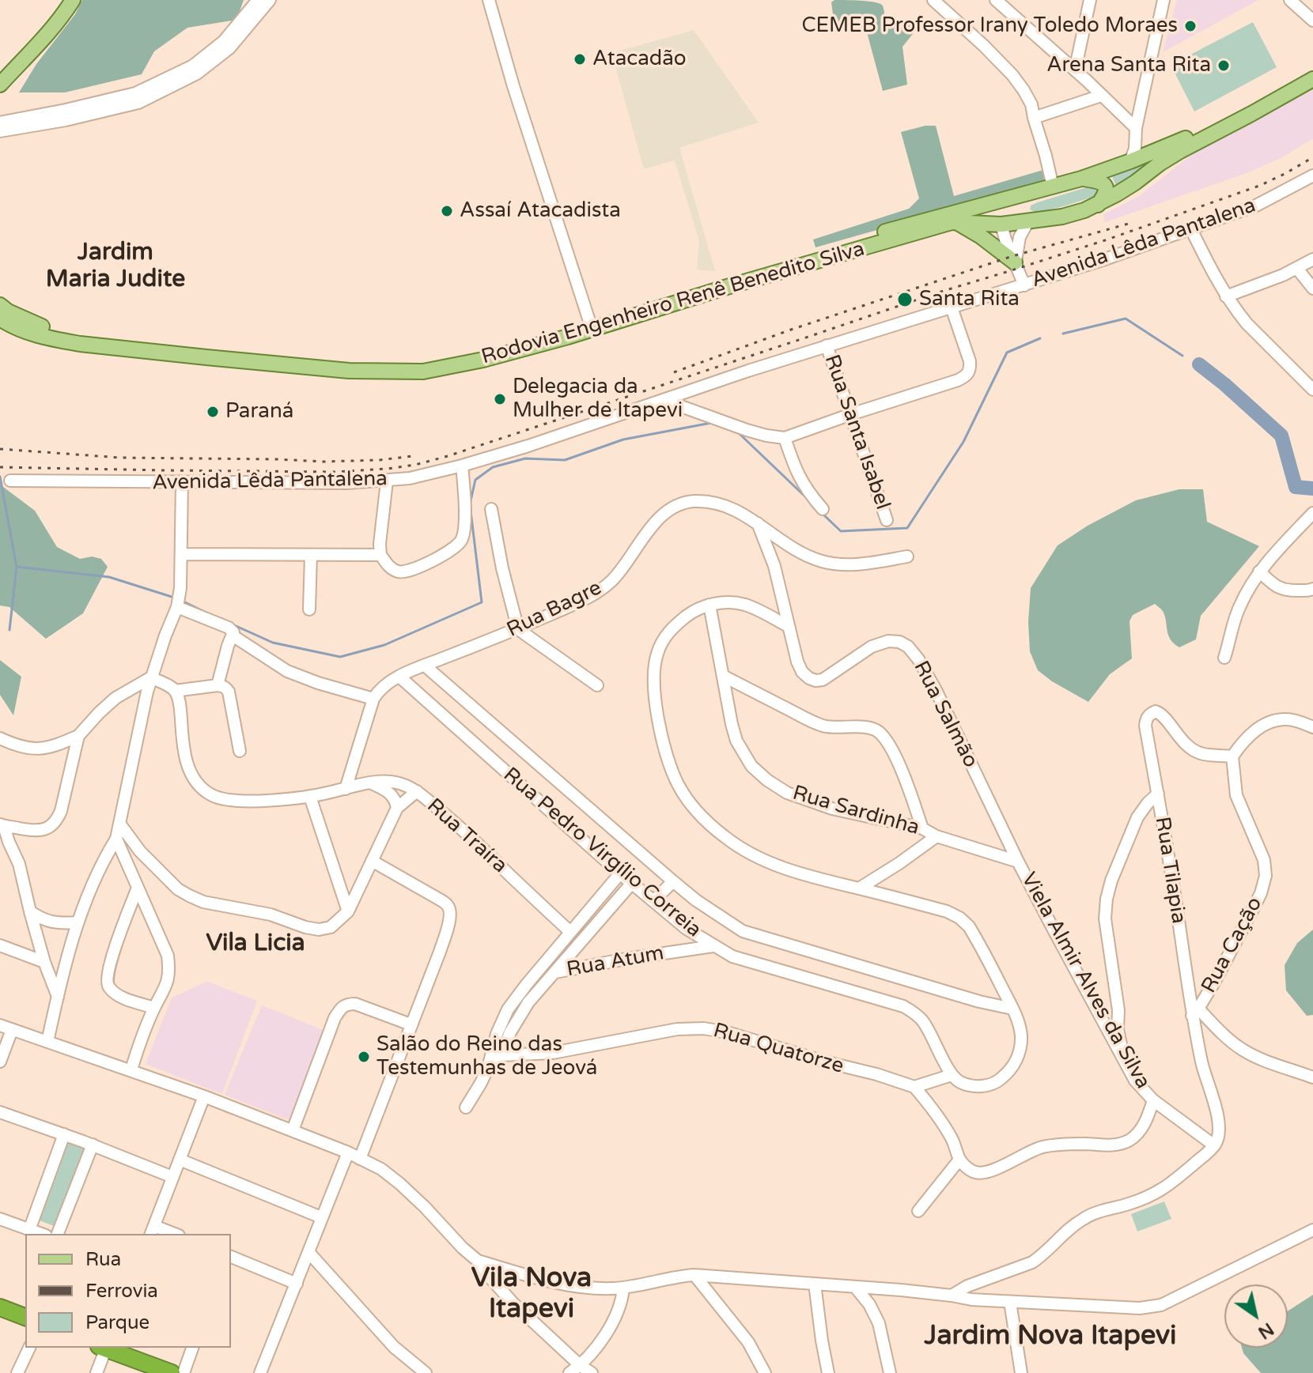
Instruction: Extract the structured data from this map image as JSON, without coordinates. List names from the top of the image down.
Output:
{
  "streets": {
    "main road": ["Rodovia Engenheiro Renê Benedito Silva"],
    "street": [
      "Avenida Lêda Pantalena",
      "Rua Santa Isabel",
      "Rua Bagre",
      "Rua Salmão",
      "Rua Sardinha",
      "Rua Traíra",
      "Rua Pedro Virgílio Correia",
      "Rua Tilapia",
      "Rua Cação",
      "Rua Atum",
      "Viela Almir Alves da Silva",
      "Rua Quatorze"
    ]
  },
  "crossings": [
    ["Avenida Lêda Pantalena", "Rua Santa Isabel"],
    ["Rua Bagre", "Rua Salmão"],
    ["Rua Bagre", "Rua Pedro Virgílio Correia"],
    ["Rua Salmão", "Rua Sardinha"],
    ["Rua Salmão", "Viela Almir Alves da Silva"],
    ["Rua Sardinha", "Viela Almir Alves da Silva"],
    ["Rua Pedro Virgílio Correia", "Rua Atum"],
    ["Rua Tilapia", "Rua Cação"],
    ["Rua Tilapia", "Viela Almir Alves da Silva"]
  ],
  "districts": [
    "Jardim Maria Judite",
    "Vila Licia",
    "Vila Nova Itapevi",
    "Jardim Nova Itapevi"
  ],
  "places": [
    "CEMEB Professor Irany Toledo Moraes",
    "Atacadão",
    "Arena Santa Rita",
    "Assaí Atacadista",
    "Santa Rita",
    "Delegacia da Mulher de Itapevi",
    "Paraná",
    "Salão do Reino das Testemunhas de Jeová"
  ],
  "legend": ["Rua", "Ferrovia", "Parque"],
  "north": "bottom right"
}
